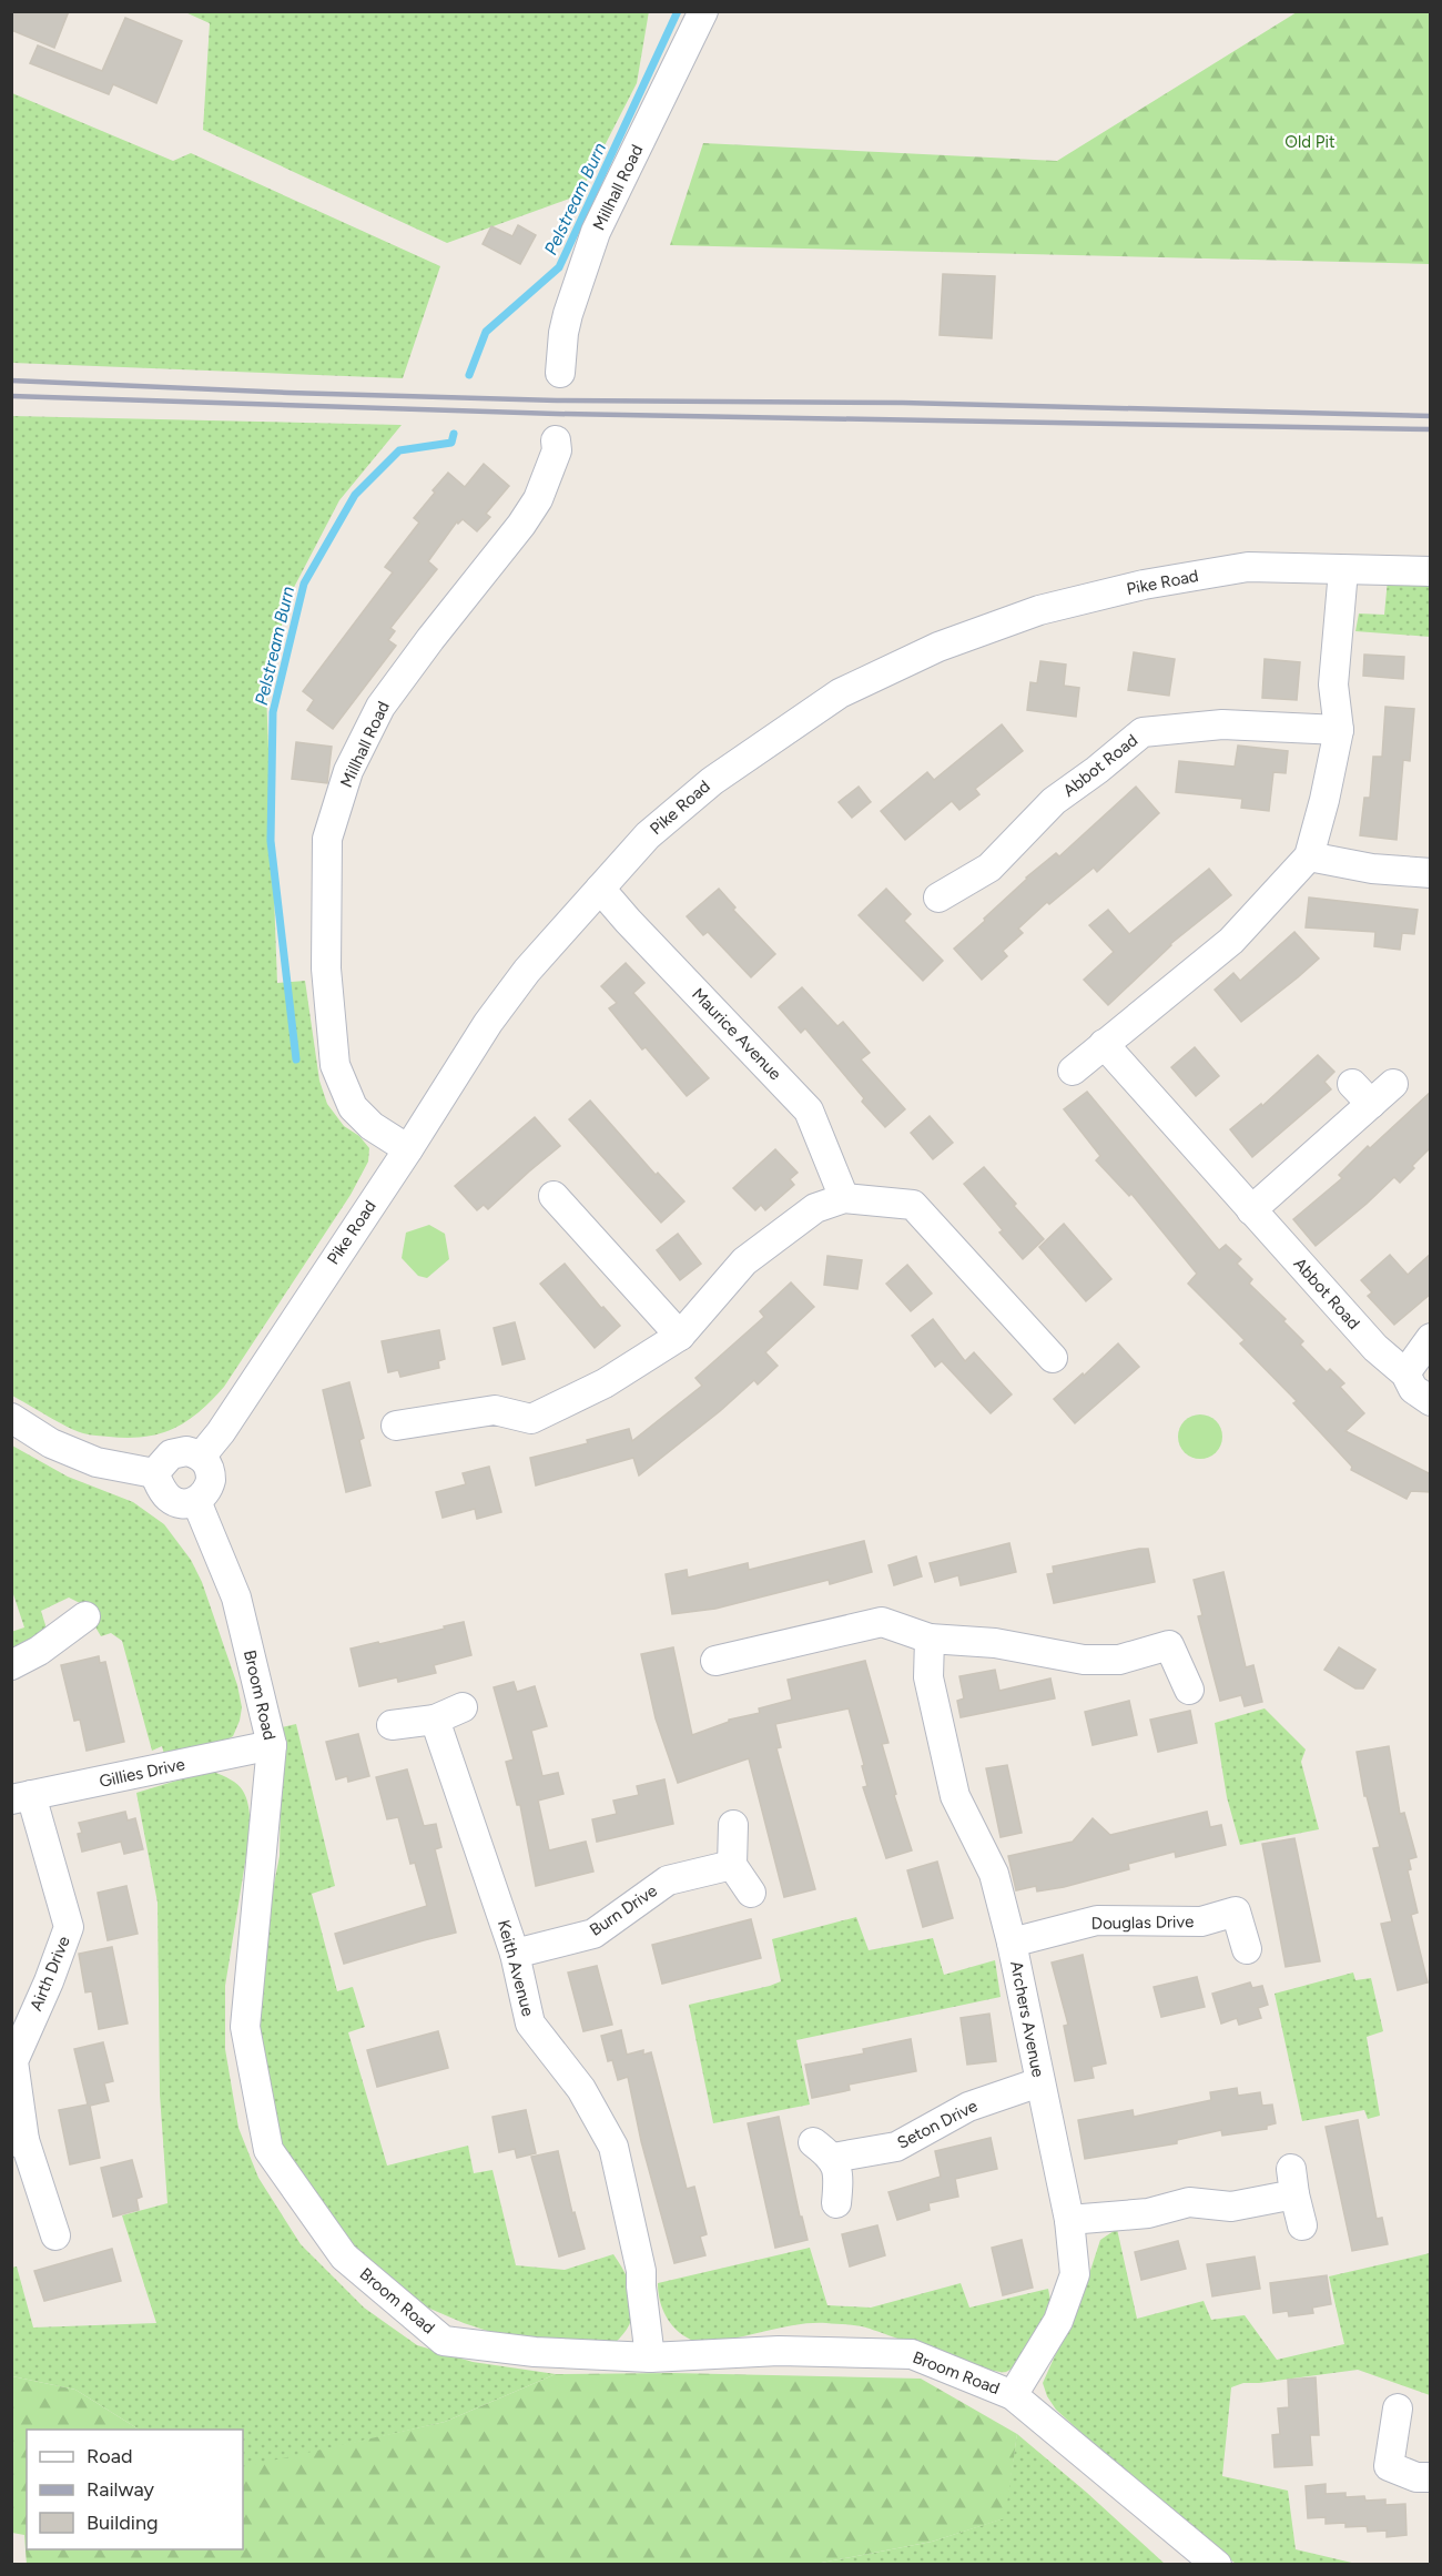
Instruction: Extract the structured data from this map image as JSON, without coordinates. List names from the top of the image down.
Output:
{
  "streets": {
    "street": [
      "Millhall Road",
      "Pike Road",
      "Abbot Road",
      "Maurice Avenue",
      "Broom Road",
      "Gillies Drive",
      "Burn Drive",
      "Douglas Drive",
      "Keith Avenue",
      "Airth Drive",
      "Archers Avenue",
      "Seton Drive"
    ]
  },
  "crossings": [
    ["Millhall Road", "Pike Road"],
    ["Pike Road", "Maurice Avenue"],
    ["Pike Road", "Broom Road"],
    ["Broom Road", "Gillies Drive"],
    ["Broom Road", "Keith Avenue"],
    ["Broom Road", "Archers Avenue"],
    ["Gillies Drive", "Airth Drive"],
    ["Burn Drive", "Keith Avenue"],
    ["Douglas Drive", "Archers Avenue"],
    ["Archers Avenue", "Seton Drive"]
  ],
  "water": ["Pelstream Burn"],
  "parks": ["Old Pit"],
  "legend": ["Road", "Railway", "Building"]
}
